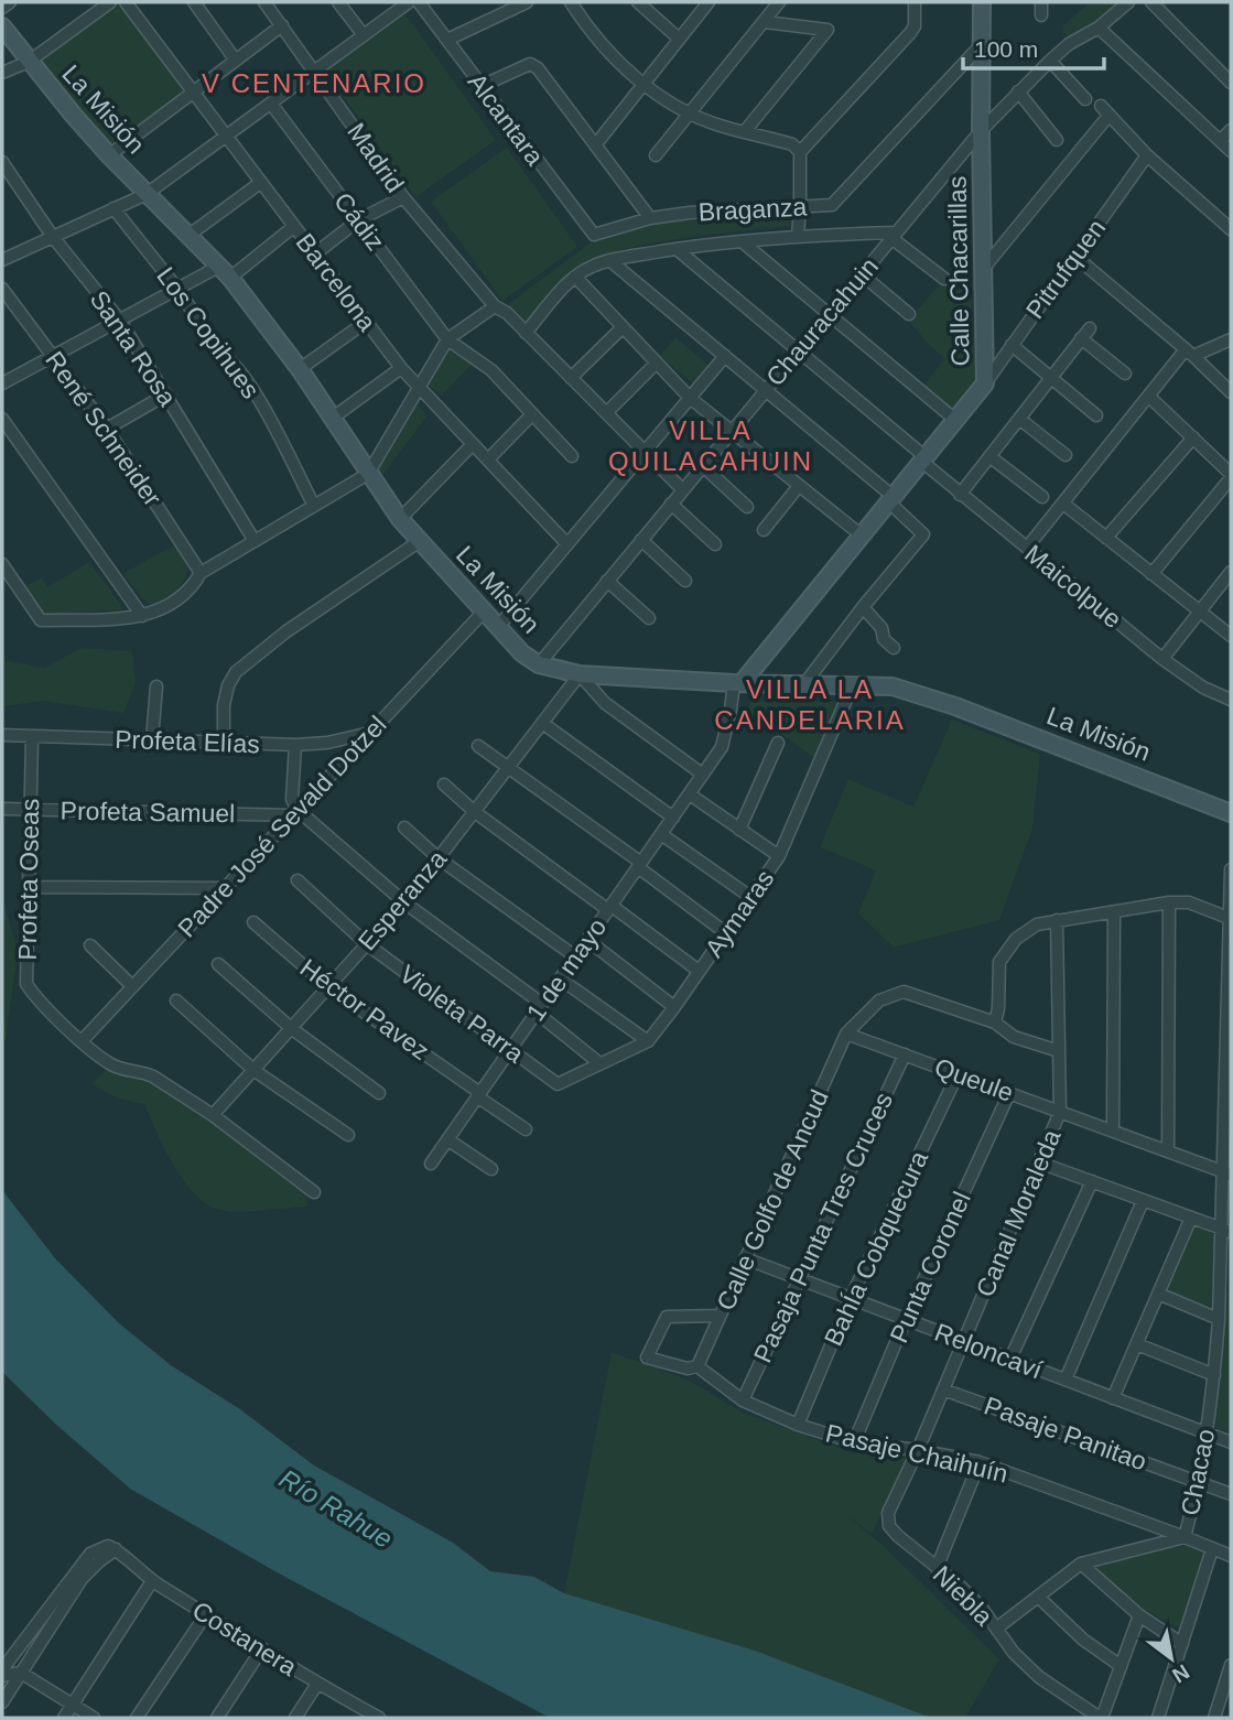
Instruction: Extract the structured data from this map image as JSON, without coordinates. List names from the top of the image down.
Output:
{
  "streets": {
    "street": [
      "La Misión",
      "Alcantara",
      "Madrid",
      "Braganza",
      "Cádiz",
      "Pitrufquen",
      "Calle Chacarillas",
      "Barcelona",
      "Chauracahuin",
      "Los Copihues",
      "Santa Rosa",
      "René Schneider",
      "Maicolpue",
      "Profeta Elías",
      "Profeta Samuel",
      "Padre José Sevald Dotzel",
      "Profeta Oseas",
      "Esperanza",
      "Aymaras",
      "1 de mayo",
      "Héctor Pavez",
      "Violeta Parra",
      "Queule",
      "Calle Golfo de Ancud",
      "Canal Moraleda",
      "Pasaja Punta Tres Cruces",
      "BahÍa Cobquecura",
      "Punta Coronel",
      "Reloncaví",
      "Pasaje Panitao",
      "Pasaje Chaihuín",
      "Chacao",
      "Niebla",
      "Costanera"
    ]
  },
  "crossings": [
    ["La Misión", "Calle Chacarillas"],
    ["La Misión", "Chauracahuin"],
    ["La Misión", "Padre José Sevald Dotzel"],
    ["La Misión", "Esperanza"],
    ["La Misión", "Aymaras"],
    ["La Misión", "1 de mayo"],
    ["Alcantara", "Braganza"],
    ["Braganza", "Calle Chacarillas"],
    ["Pitrufquen", "Calle Chacarillas"],
    ["Calle Chacarillas", "Chauracahuin"],
    ["Calle Chacarillas", "Maicolpue"],
    ["Calle Chacarillas", "1 de mayo"],
    ["Chauracahuin", "Maicolpue"],
    ["Profeta Elías", "Padre José Sevald Dotzel"],
    ["Profeta Elías", "Profeta Oseas"],
    ["Profeta Samuel", "Padre José Sevald Dotzel"],
    ["Profeta Samuel", "Profeta Oseas"],
    ["Padre José Sevald Dotzel", "Profeta Oseas"],
    ["Profeta Oseas", "Esperanza"],
    ["Esperanza", "Héctor Pavez"],
    ["Esperanza", "Violeta Parra"],
    ["Aymaras", "Violeta Parra"],
    ["1 de mayo", "Héctor Pavez"],
    ["1 de mayo", "Violeta Parra"],
    ["Queule", "Calle Golfo de Ancud"],
    ["Queule", "Canal Moraleda"],
    ["Queule", "Pasaja Punta Tres Cruces"],
    ["Queule", "BahÍa Cobquecura"],
    ["Queule", "Punta Coronel"],
    ["Queule", "Chacao"],
    ["Calle Golfo de Ancud", "Reloncaví"],
    ["Calle Golfo de Ancud", "Pasaje Chaihuín"],
    ["Canal Moraleda", "Reloncaví"],
    ["Canal Moraleda", "Pasaje Panitao"],
    ["Canal Moraleda", "Pasaje Chaihuín"],
    ["Canal Moraleda", "Niebla"],
    ["Pasaja Punta Tres Cruces", "Reloncaví"],
    ["Pasaja Punta Tres Cruces", "Pasaje Chaihuín"],
    ["BahÍa Cobquecura", "Reloncaví"],
    ["BahÍa Cobquecura", "Pasaje Chaihuín"],
    ["Punta Coronel", "Reloncaví"],
    ["Punta Coronel", "Pasaje Chaihuín"],
    ["Reloncaví", "Chacao"],
    ["Pasaje Panitao", "Chacao"],
    ["Pasaje Chaihuín", "Chacao"],
    ["Pasaje Chaihuín", "Niebla"],
    ["Chacao", "Niebla"]
  ],
  "districts": ["V CENTENARIO", "VILLA QUILACAHUIN", "VILLA LA CANDELARIA"],
  "water": ["Río Rahue"],
  "scale_bar": "100 m",
  "north": "bottom right"
}
